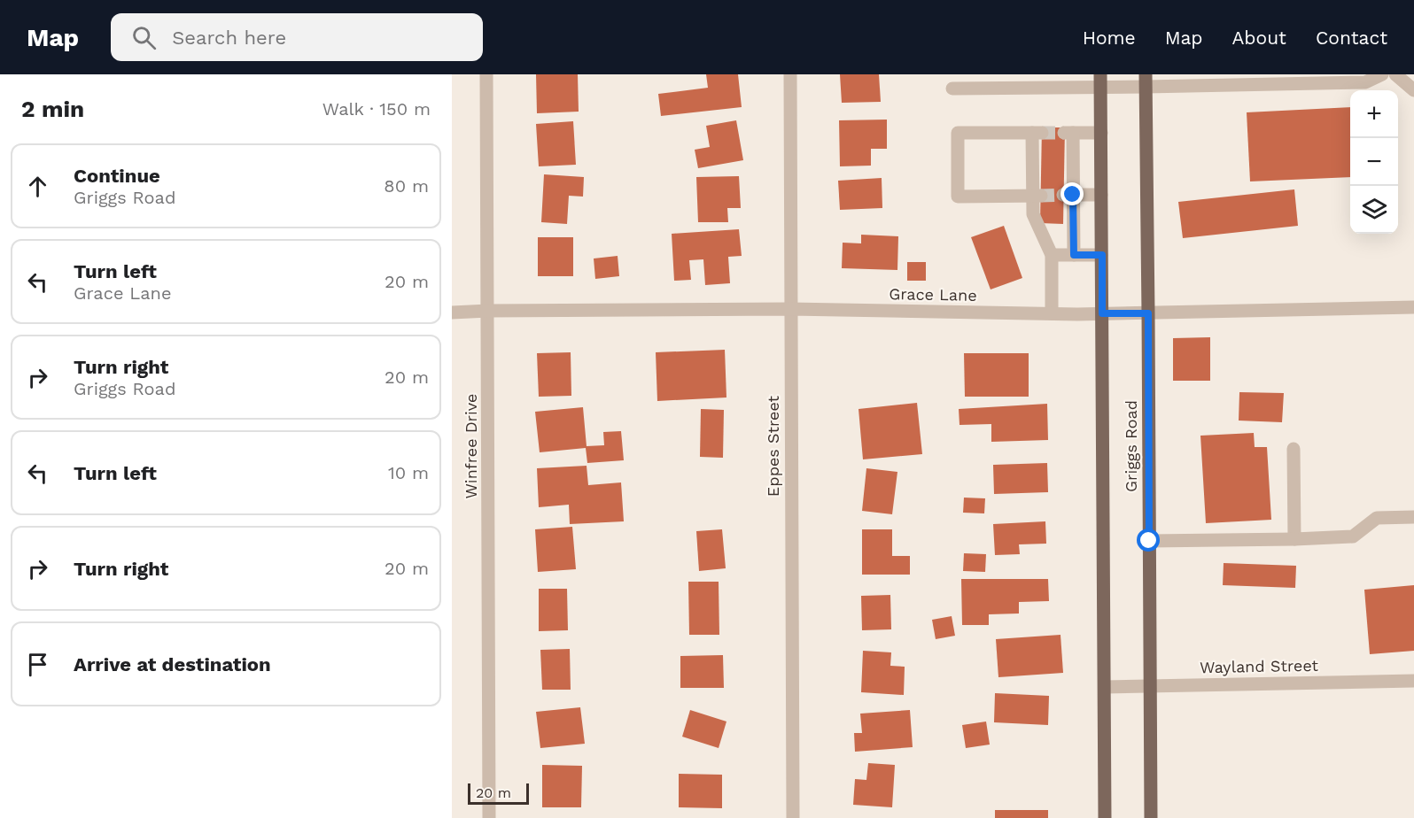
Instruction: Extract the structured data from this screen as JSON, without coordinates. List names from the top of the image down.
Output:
{
  "streets": {
    "main road": ["Griggs Road"],
    "street": [
      "Grace Lane",
      "Winfree Drive",
      "Eppes Street",
      "Wayland Street"
    ]
  },
  "crossings": [
    ["Grace Lane", "Winfree Drive"],
    ["Grace Lane", "Eppes Street"],
    ["Grace Lane", "Griggs Road"],
    ["Griggs Road", "Wayland Street"]
  ],
  "scale_bar": "20 m",
  "page": {
    "header": "Map",
    "search": "Search here",
    "nav": [
      "Home",
      "Map",
      "About",
      "Contact"
    ],
    "heading": ["2 min", "Walk · 150 m"],
    "map_buttons": ["+", "−"],
    "list": [
      ["Continue", "Griggs Road", "80 m"],
      ["Turn left", "Grace Lane", "20 m"],
      ["Turn right", "Griggs Road", "20 m"],
      ["Turn left", "10 m"],
      ["Turn right", "20 m"],
      "Arrive at destination"
    ],
    "scale": "20 m"
  }
}
